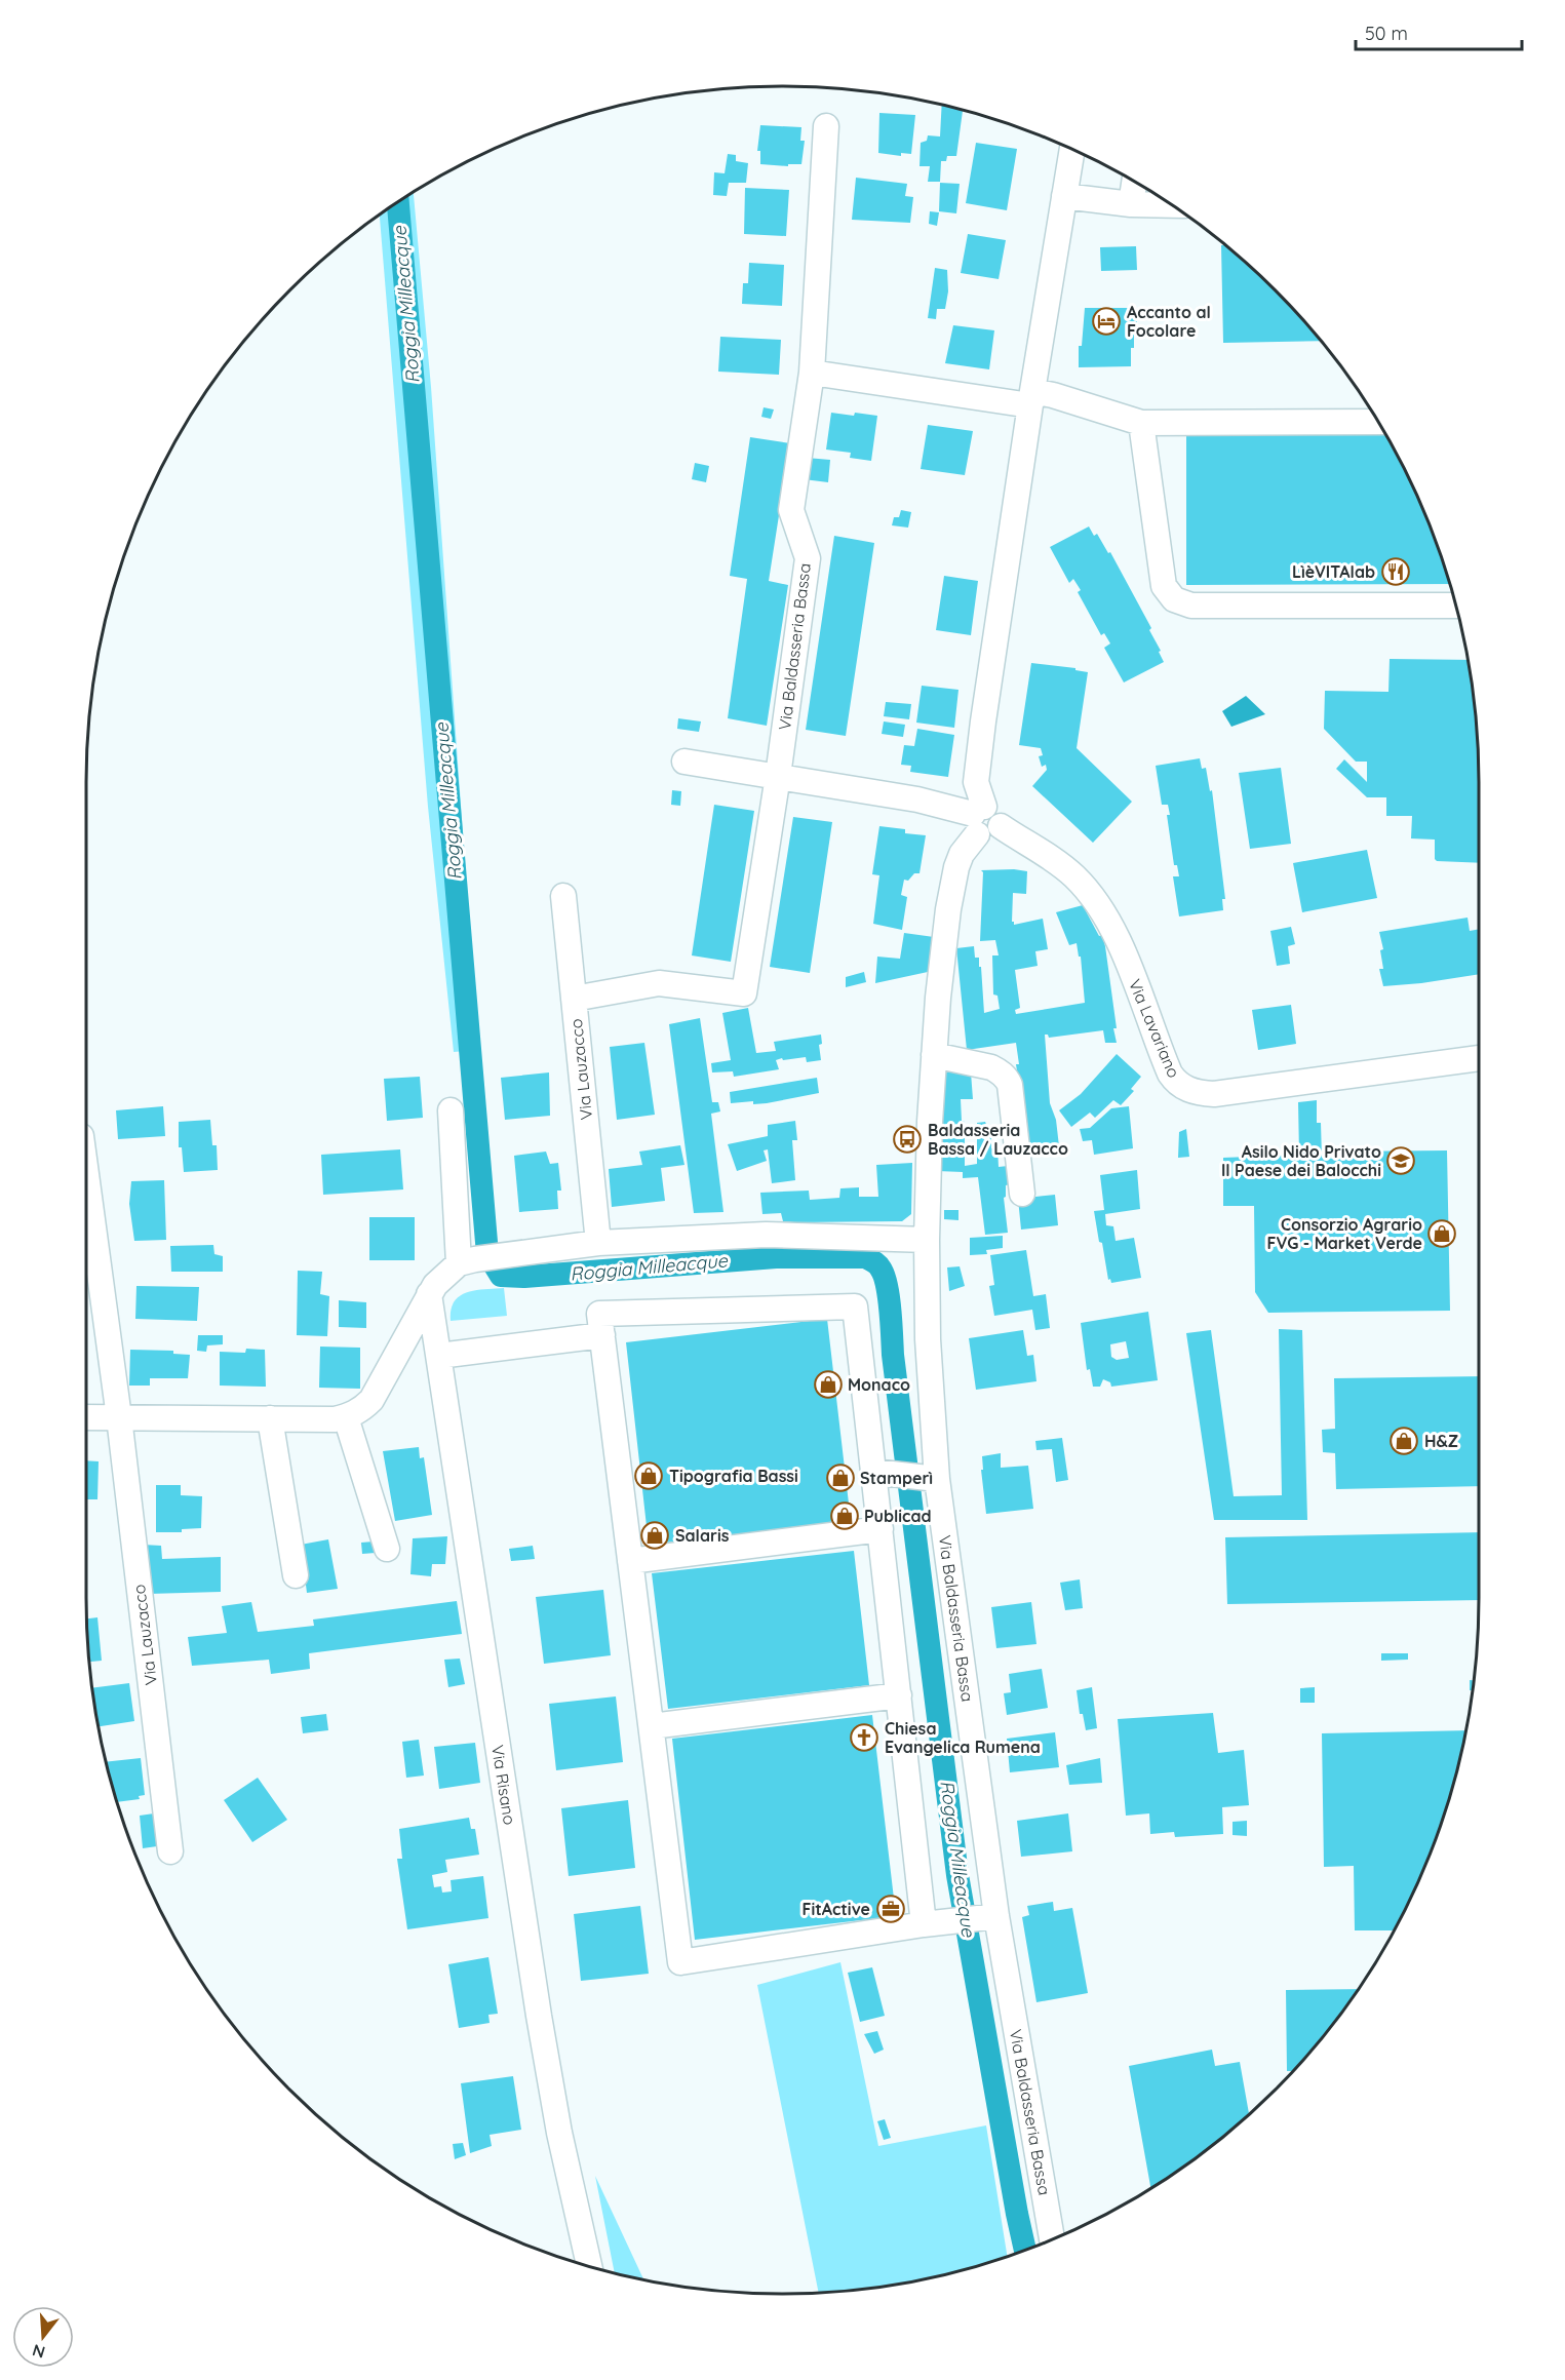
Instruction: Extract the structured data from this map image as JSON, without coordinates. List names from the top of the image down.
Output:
{
  "streets": {
    "street": [
      "Via Baldasseria Bassa",
      "Via Lavariano",
      "Via Lauzacco",
      "Via Risano"
    ]
  },
  "crossings": [
    ["Via Baldasseria Bassa", "Via Lavariano"],
    ["Via Baldasseria Bassa", "Via Lauzacco"]
  ],
  "water": ["Roggia Milleacque"],
  "places": {
    "hotel": ["Accanto al Focolare"],
    "restaurant": ["LìèVITAlab"],
    "bus stop": ["Baldasseria Bassa / Lauzacco"],
    "school or university": ["Asilo Nido Privato Il Paese dei Balocchi"],
    "shop": [
      "Consorzio Agrario FVG - Market Verde",
      "Monaco",
      "H&Z",
      "Tipografia Bassi",
      "Stamperì",
      "Publicad",
      "Salaris"
    ],
    "church": ["Chiesa Evangelica Rumena"],
    "office": ["FitActive"]
  },
  "scale_bar": "50 m",
  "north": "bottom"
}
